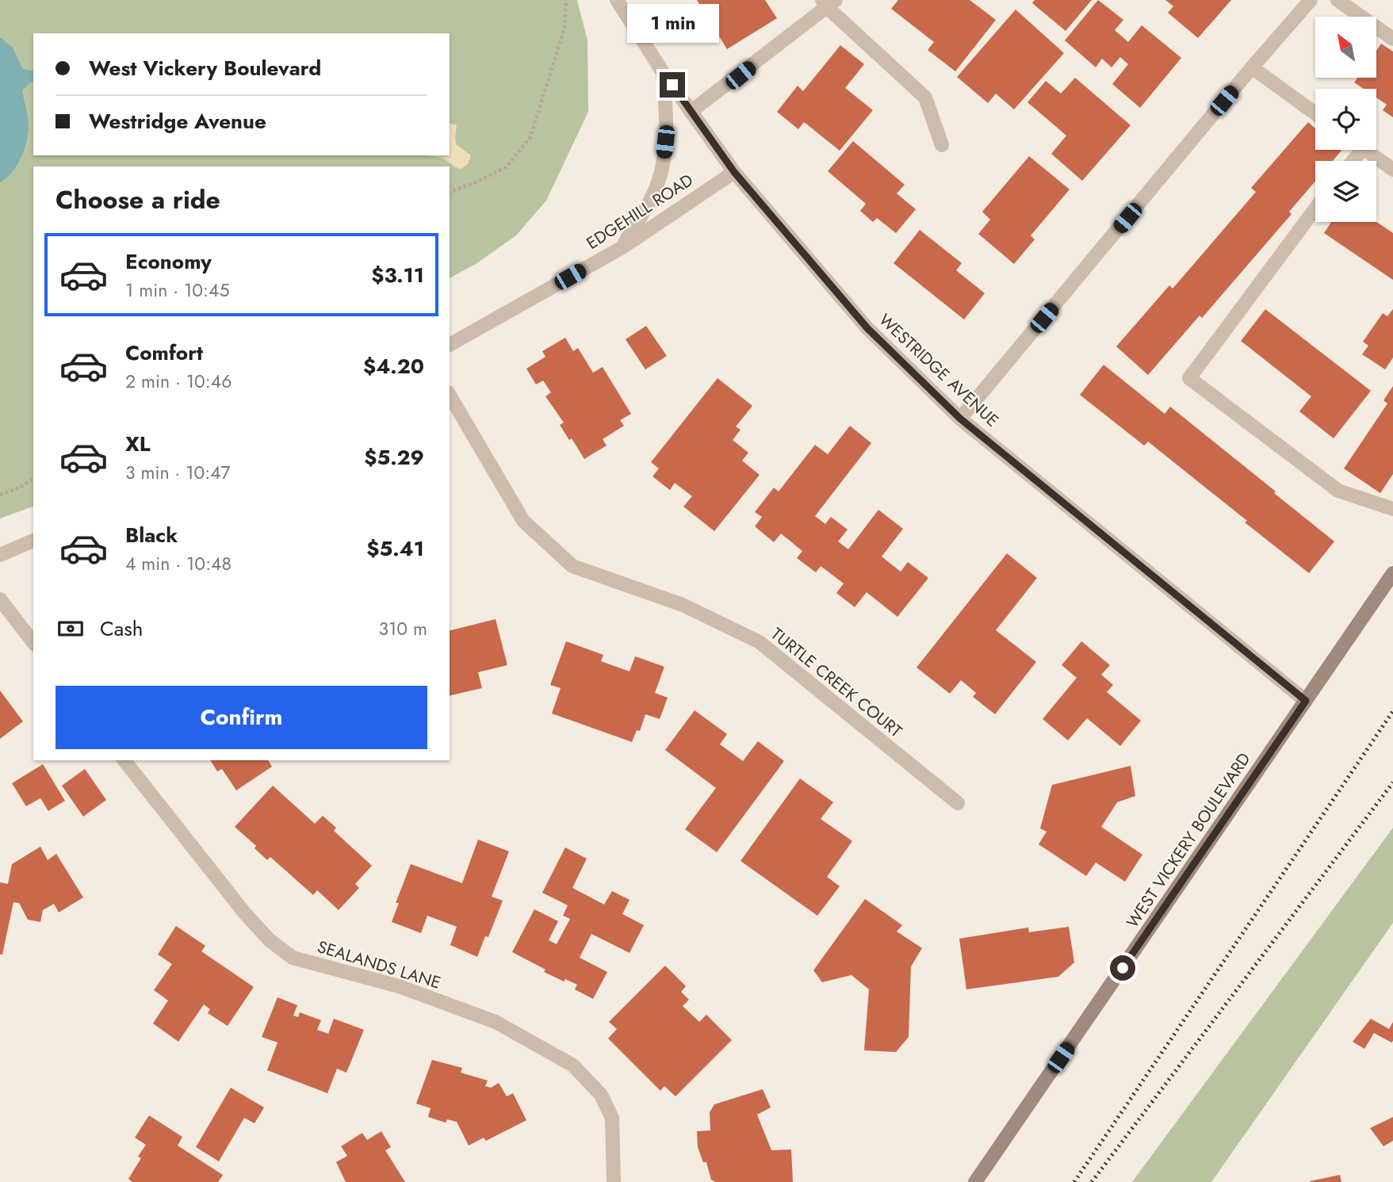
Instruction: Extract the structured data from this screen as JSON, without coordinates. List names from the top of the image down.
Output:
{
  "streets": {
    "main road": ["WEST VICKERY BOULEVARD"],
    "street": [
      "EDGEHILL ROAD",
      "WESTRIDGE AVENUE",
      "TURTLE CREEK COURT",
      "SEALANDS LANE"
    ]
  },
  "crossings": [
    ["EDGEHILL ROAD", "WESTRIDGE AVENUE"],
    ["WESTRIDGE AVENUE", "WEST VICKERY BOULEVARD"]
  ],
  "north": "top left",
  "page": {
    "bubble": "1 min",
    "banner": ["West Vickery Boulevard", "Westridge Avenue"],
    "heading": "Choose a ride",
    "list": [
      {
        "name": "Economy",
        "note": "1 min · 10:45",
        "value": "$3.11"
      },
      {
        "name": "Comfort",
        "note": "2 min · 10:46",
        "value": "$4.20"
      },
      {
        "name": "XL",
        "note": "3 min · 10:47",
        "value": "$5.29"
      },
      {
        "name": "Black",
        "note": "4 min · 10:48",
        "value": "$5.41"
      }
    ],
    "pay": ["Cash", "310 m"],
    "buttons": "Confirm"
  }
}
